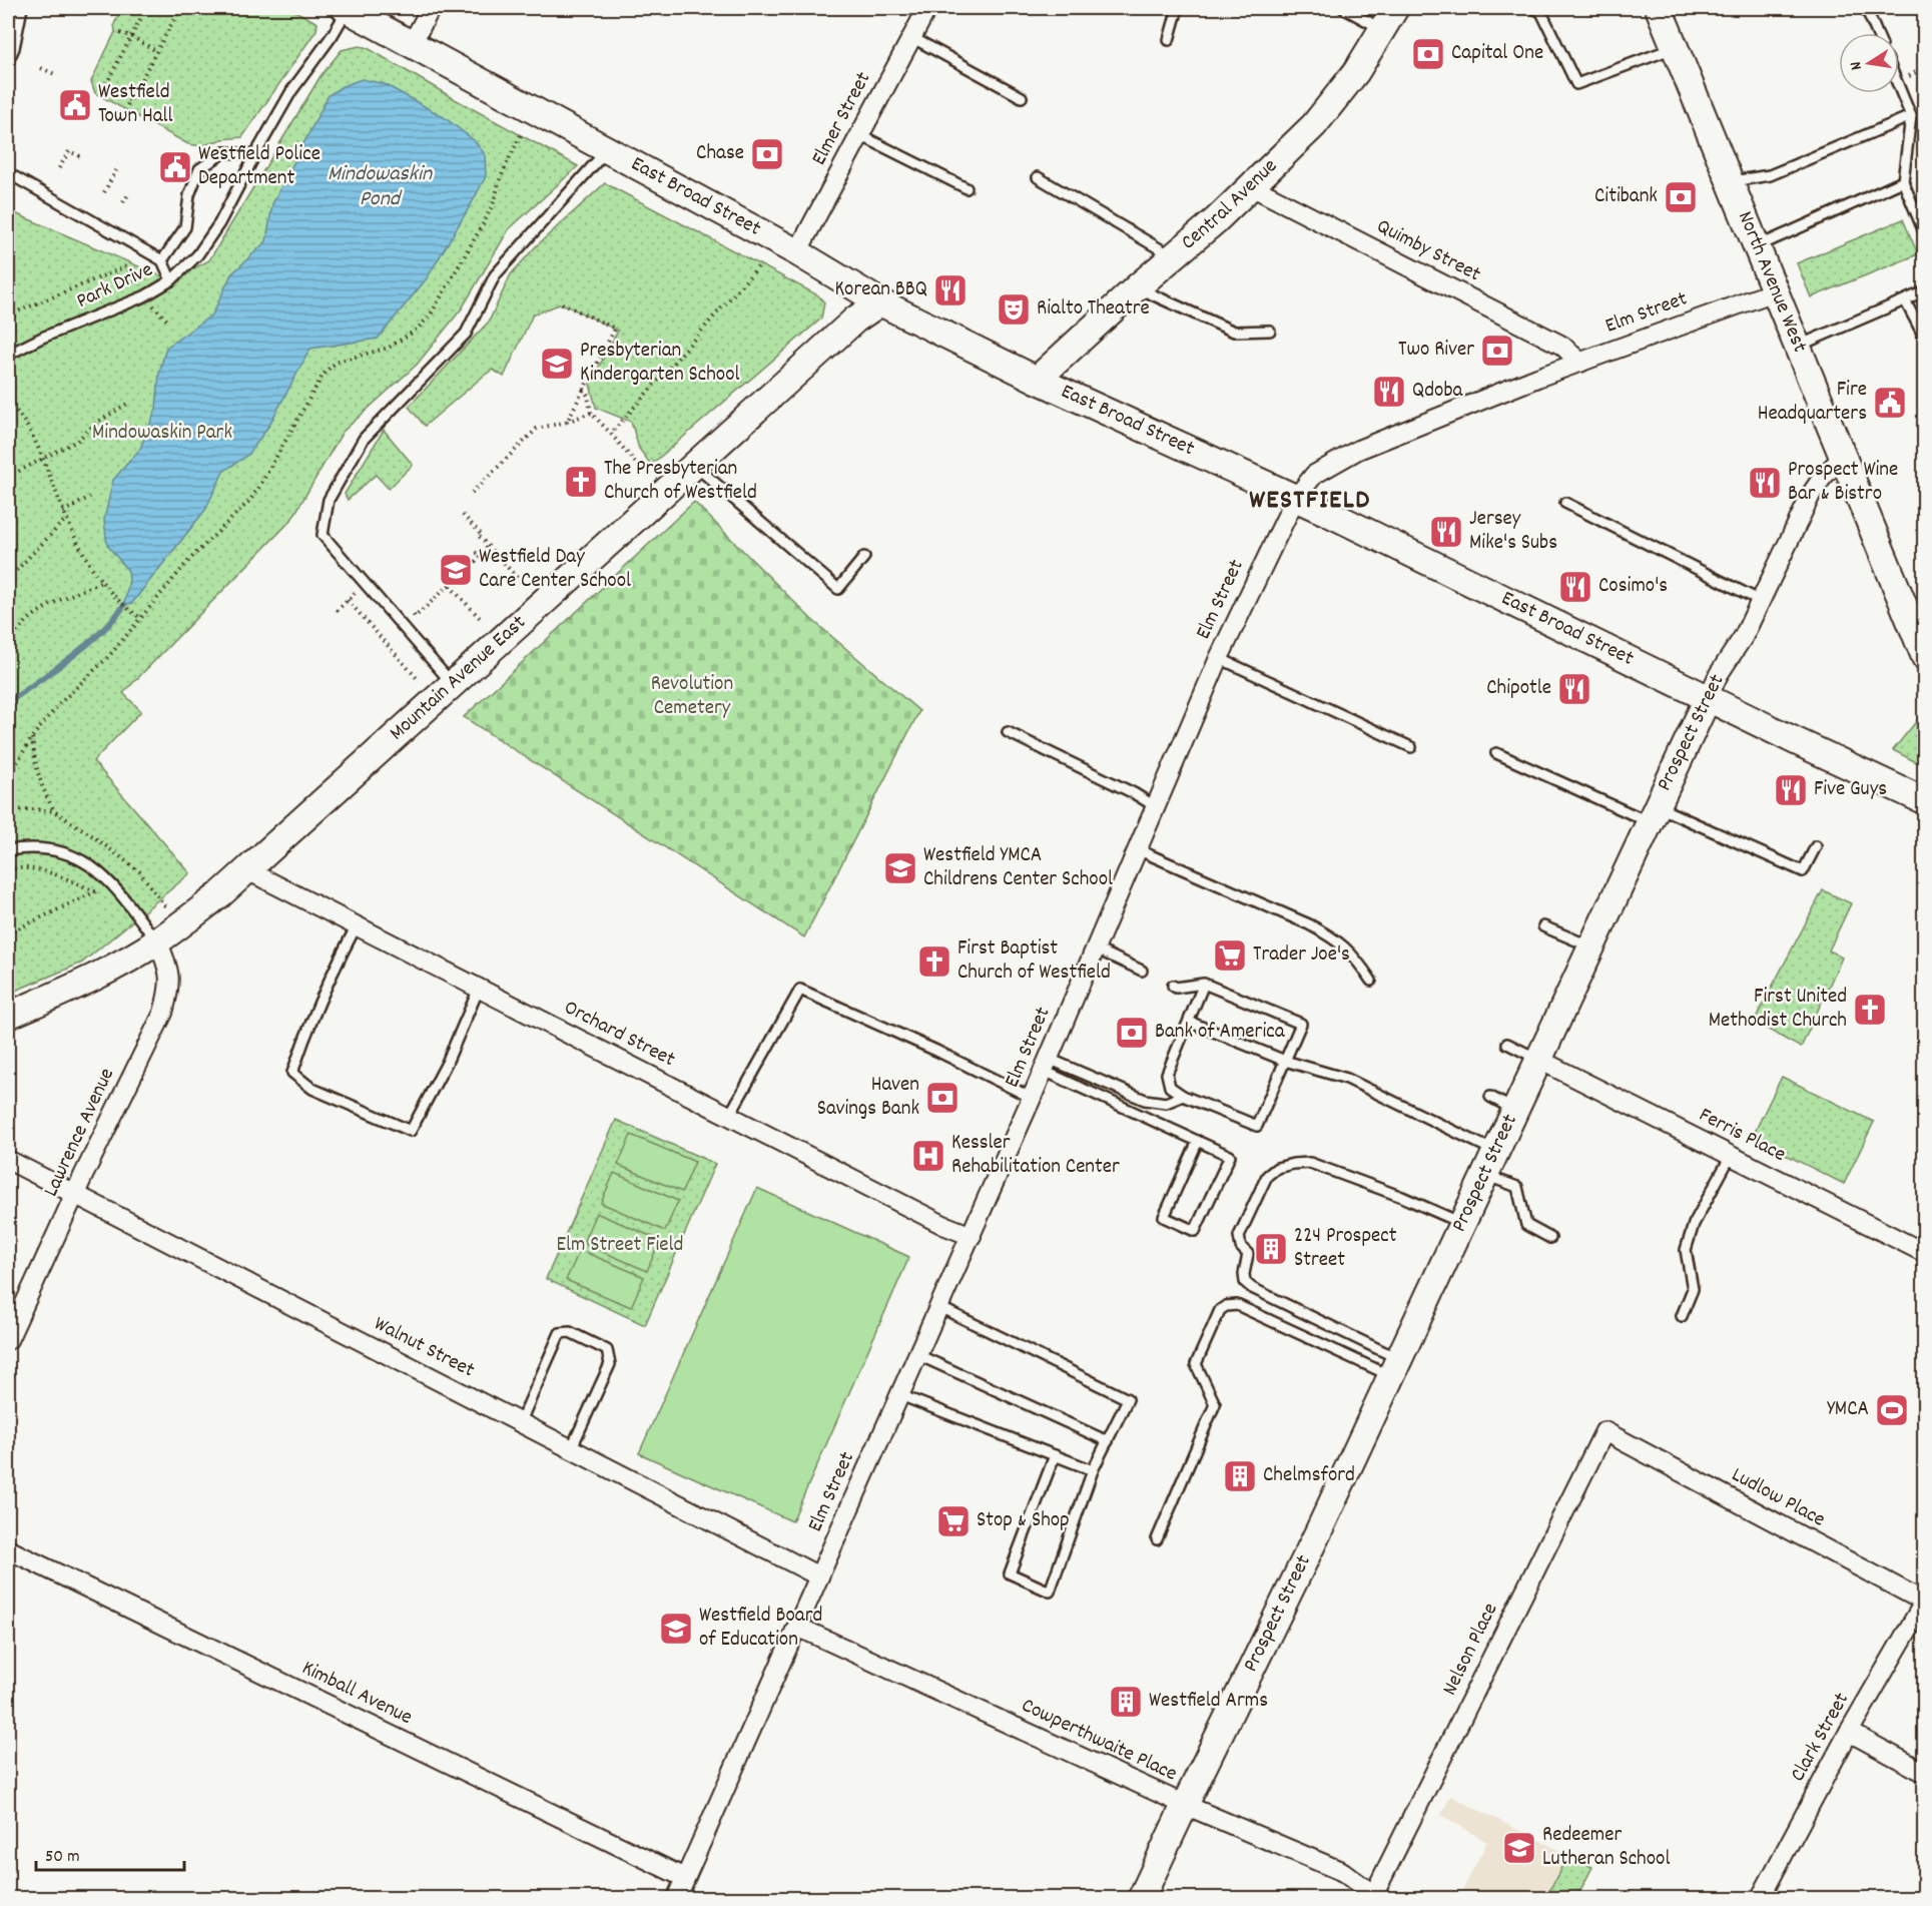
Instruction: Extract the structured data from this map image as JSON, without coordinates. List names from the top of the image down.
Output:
{
  "streets": {
    "street": [
      "Elmer Street",
      "East Broad Street",
      "Central Avenue",
      "Quimby Street",
      "North Avenue West",
      "Elm Street",
      "Mountain Avenue East",
      "Prospect Street",
      "Orchard Street",
      "Lawrence Avenue",
      "Ferris Place",
      "Walnut Street",
      "Ludlow Place",
      "Nelson Place",
      "Kimball Avenue",
      "Clark Street",
      "Cowperthwaite Place"
    ],
    "lane": ["Park Drive"]
  },
  "crossings": [
    ["Elmer Street", "East Broad Street"],
    ["East Broad Street", "Central Avenue"],
    ["East Broad Street", "Park Drive"],
    ["East Broad Street", "Elm Street"],
    ["East Broad Street", "Mountain Avenue East"],
    ["East Broad Street", "Prospect Street"],
    ["Central Avenue", "Quimby Street"],
    ["Quimby Street", "Elm Street"],
    ["North Avenue West", "Elm Street"],
    ["North Avenue West", "Prospect Street"],
    ["Elm Street", "Orchard Street"],
    ["Elm Street", "Walnut Street"],
    ["Elm Street", "Kimball Avenue"],
    ["Elm Street", "Cowperthwaite Place"],
    ["Mountain Avenue East", "Orchard Street"],
    ["Mountain Avenue East", "Lawrence Avenue"],
    ["Prospect Street", "Ferris Place"],
    ["Prospect Street", "Cowperthwaite Place"],
    ["Lawrence Avenue", "Walnut Street"],
    ["Ludlow Place", "Nelson Place"],
    ["Ludlow Place", "Clark Street"],
    ["Nelson Place", "Cowperthwaite Place"]
  ],
  "districts": ["WESTFIELD"],
  "water": ["Mindowaskin Pond"],
  "parks": ["Mindowaskin Park", "Revolution Cemetery", "Elm Street Field"],
  "places": {
    "bank": [
      "Capital One",
      "Chase",
      "Citibank",
      "Two River",
      "Bank of America",
      "Haven Savings Bank"
    ],
    "public building": ["Westfield Town Hall", "Westfield Police Department", "Fire Headquarters"],
    "restaurant": [
      "Korean BBQ",
      "Qdoba",
      "Prospect Wine Bar & Bistro",
      "Jersey Mike's Subs",
      "Cosimo's",
      "Chipotle",
      "Five Guys"
    ],
    "theatre": ["Rialto Theatre"],
    "school or university": [
      "Presbyterian Kindergarten School",
      "Westfield Day Care Center School",
      "Westfield YMCA Childrens Center School",
      "Westfield Board of Education",
      "Redeemer Lutheran School"
    ],
    "church": ["The Presbyterian Church of Westfield", "First Baptist Church of Westfield", "First United Methodist Church"],
    "supermarket": ["Trader Joe's", "Stop & Shop"],
    "hospital": ["Kessler Rehabilitation Center"],
    "building": ["224 Prospect Street", "Chelmsford", "Westfield Arms"],
    "sports": ["YMCA"]
  },
  "scale_bar": "50 m",
  "north": "left"
}
